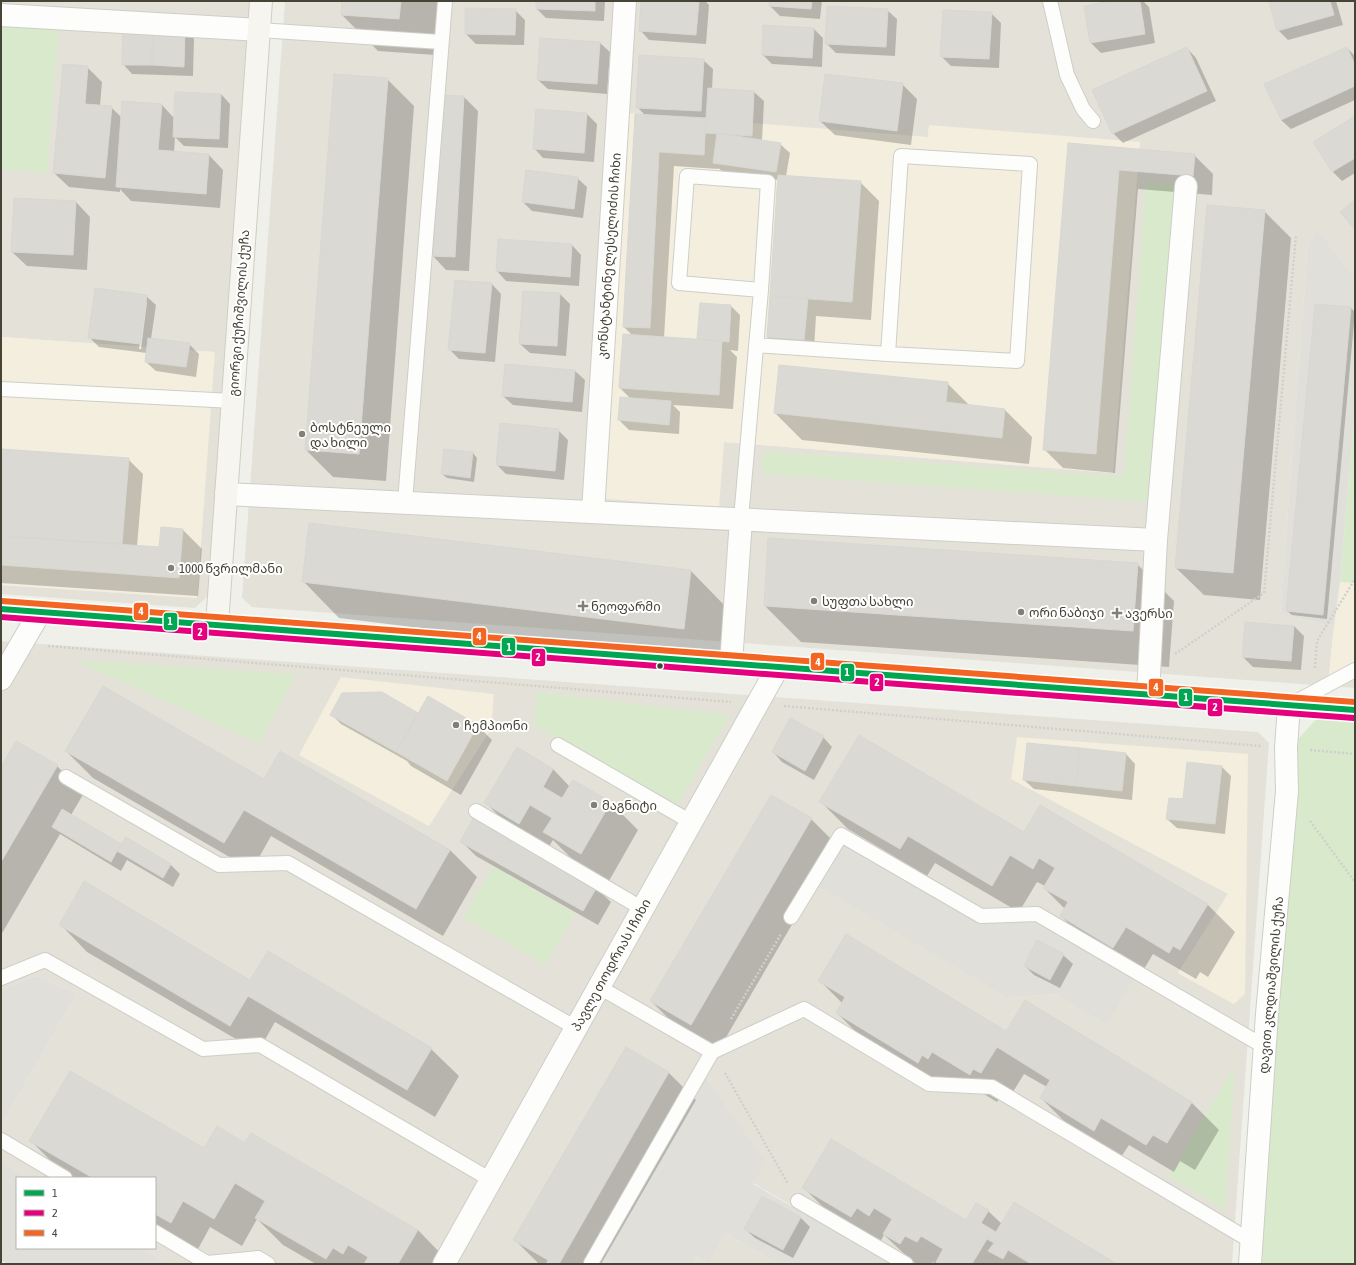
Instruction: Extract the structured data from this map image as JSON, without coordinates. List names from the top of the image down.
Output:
{
  "streets": {
    "street": [
      "კონსტანტინე ლესელიძის ჩიხი",
      "გიორგი ქუჩიშვილის ქუჩა",
      "პავლე თოდრიას I ჩიხი",
      "დავით კლდიაშვილის ქუჩა"
    ]
  },
  "places": {
    "other": [
      "ბოსტნეული და ხილი",
      "1000 წვრილმანი",
      "სუფთა სახლი",
      "ორი ნაბიჯი",
      "ჩემპიონი",
      "მაგნიტი"
    ],
    "health": ["ნეოფარმი", "ავერსი"]
  },
  "lines": ["transit line 4", "transit line 1", "transit line 2"],
  "legend": ["1", "2", "4"]
}
